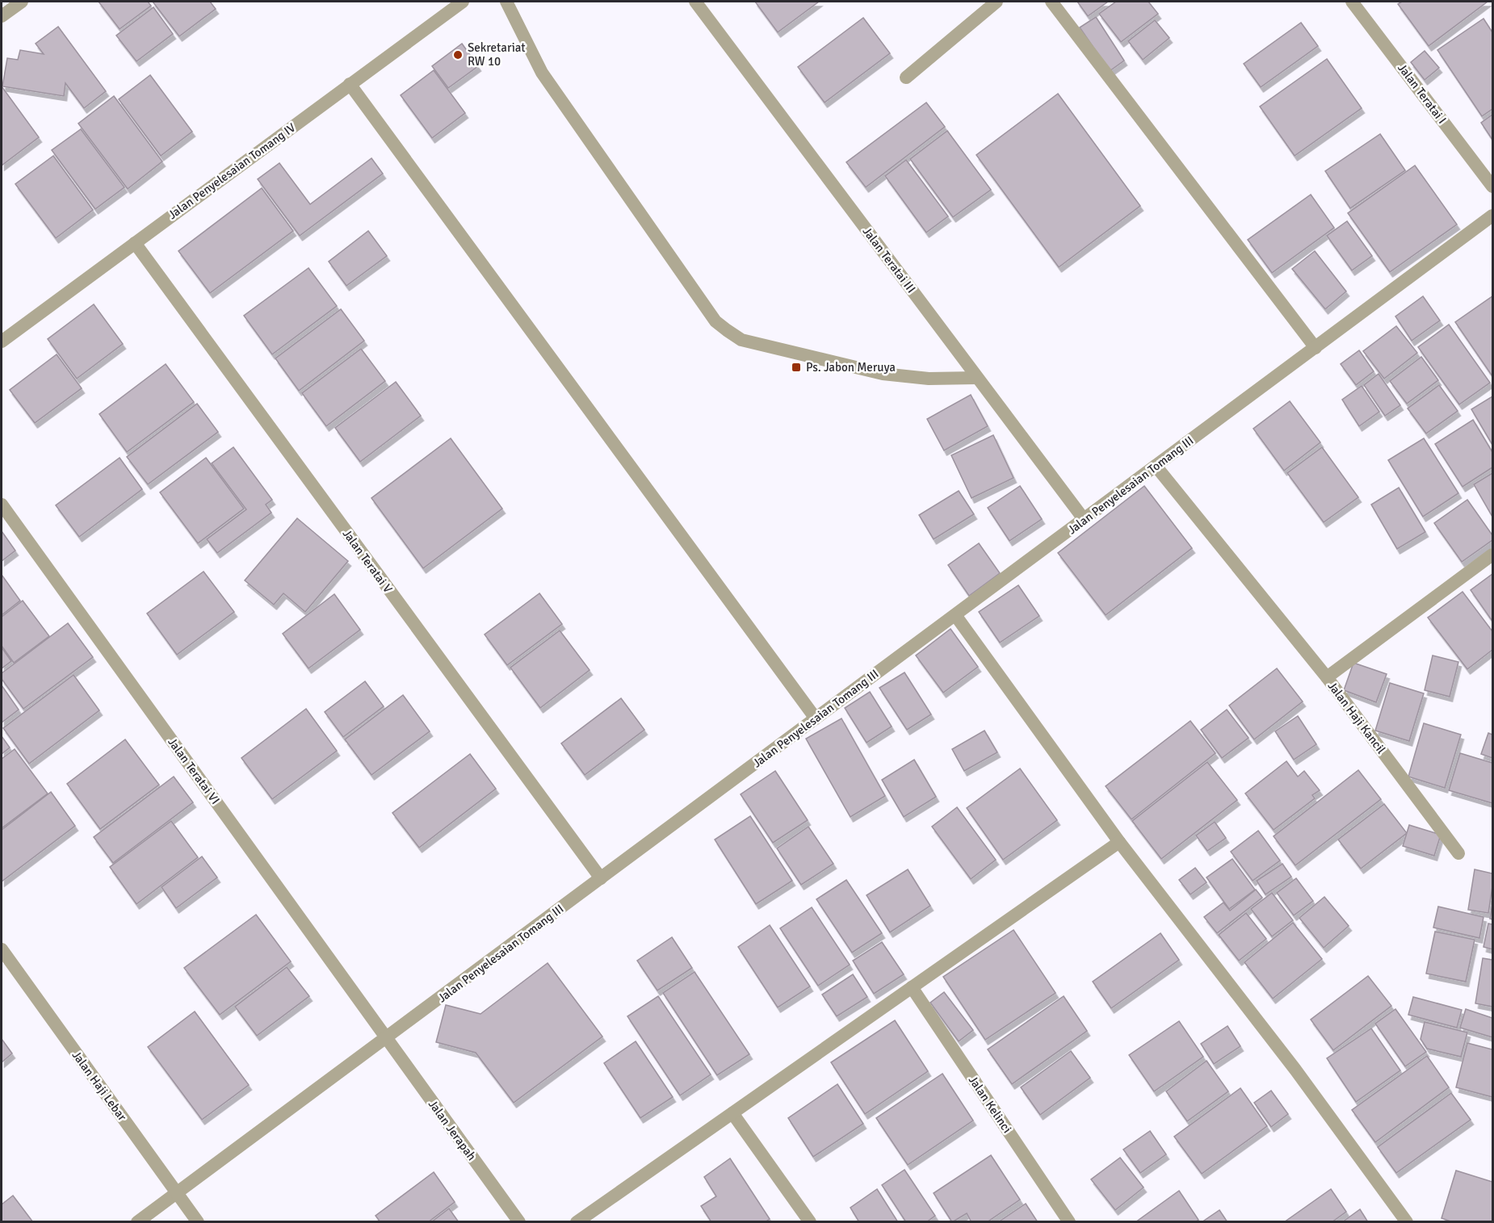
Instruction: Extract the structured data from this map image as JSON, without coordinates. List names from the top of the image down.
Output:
{
  "streets": {
    "street": [
      "Jalan Teratai I",
      "Jalan Penyelesaian Tomang IV",
      "Jalan Teratai III",
      "Jalan Penyelesaian Tomang III",
      "Jalan Teratai V",
      "Jalan Haji Kancil",
      "Jalan Teratai VI",
      "Jalan Haji Lebar",
      "Jalan Kelinci",
      "Jalan Jerapah"
    ]
  },
  "crossings": [
    ["Jalan Penyelesaian Tomang IV", "Jalan Teratai V"],
    ["Jalan Teratai III", "Jalan Penyelesaian Tomang III"],
    ["Jalan Penyelesaian Tomang III", "Jalan Teratai V"],
    ["Jalan Penyelesaian Tomang III", "Jalan Teratai VI"],
    ["Jalan Penyelesaian Tomang III", "Jalan Haji Lebar"],
    ["Jalan Penyelesaian Tomang III", "Jalan Jerapah"],
    ["Jalan Teratai VI", "Jalan Jerapah"]
  ],
  "places": {
    "other": ["Sekretariat RW 10"],
    "transit": ["Ps. Jabon Meruya"]
  }
}
